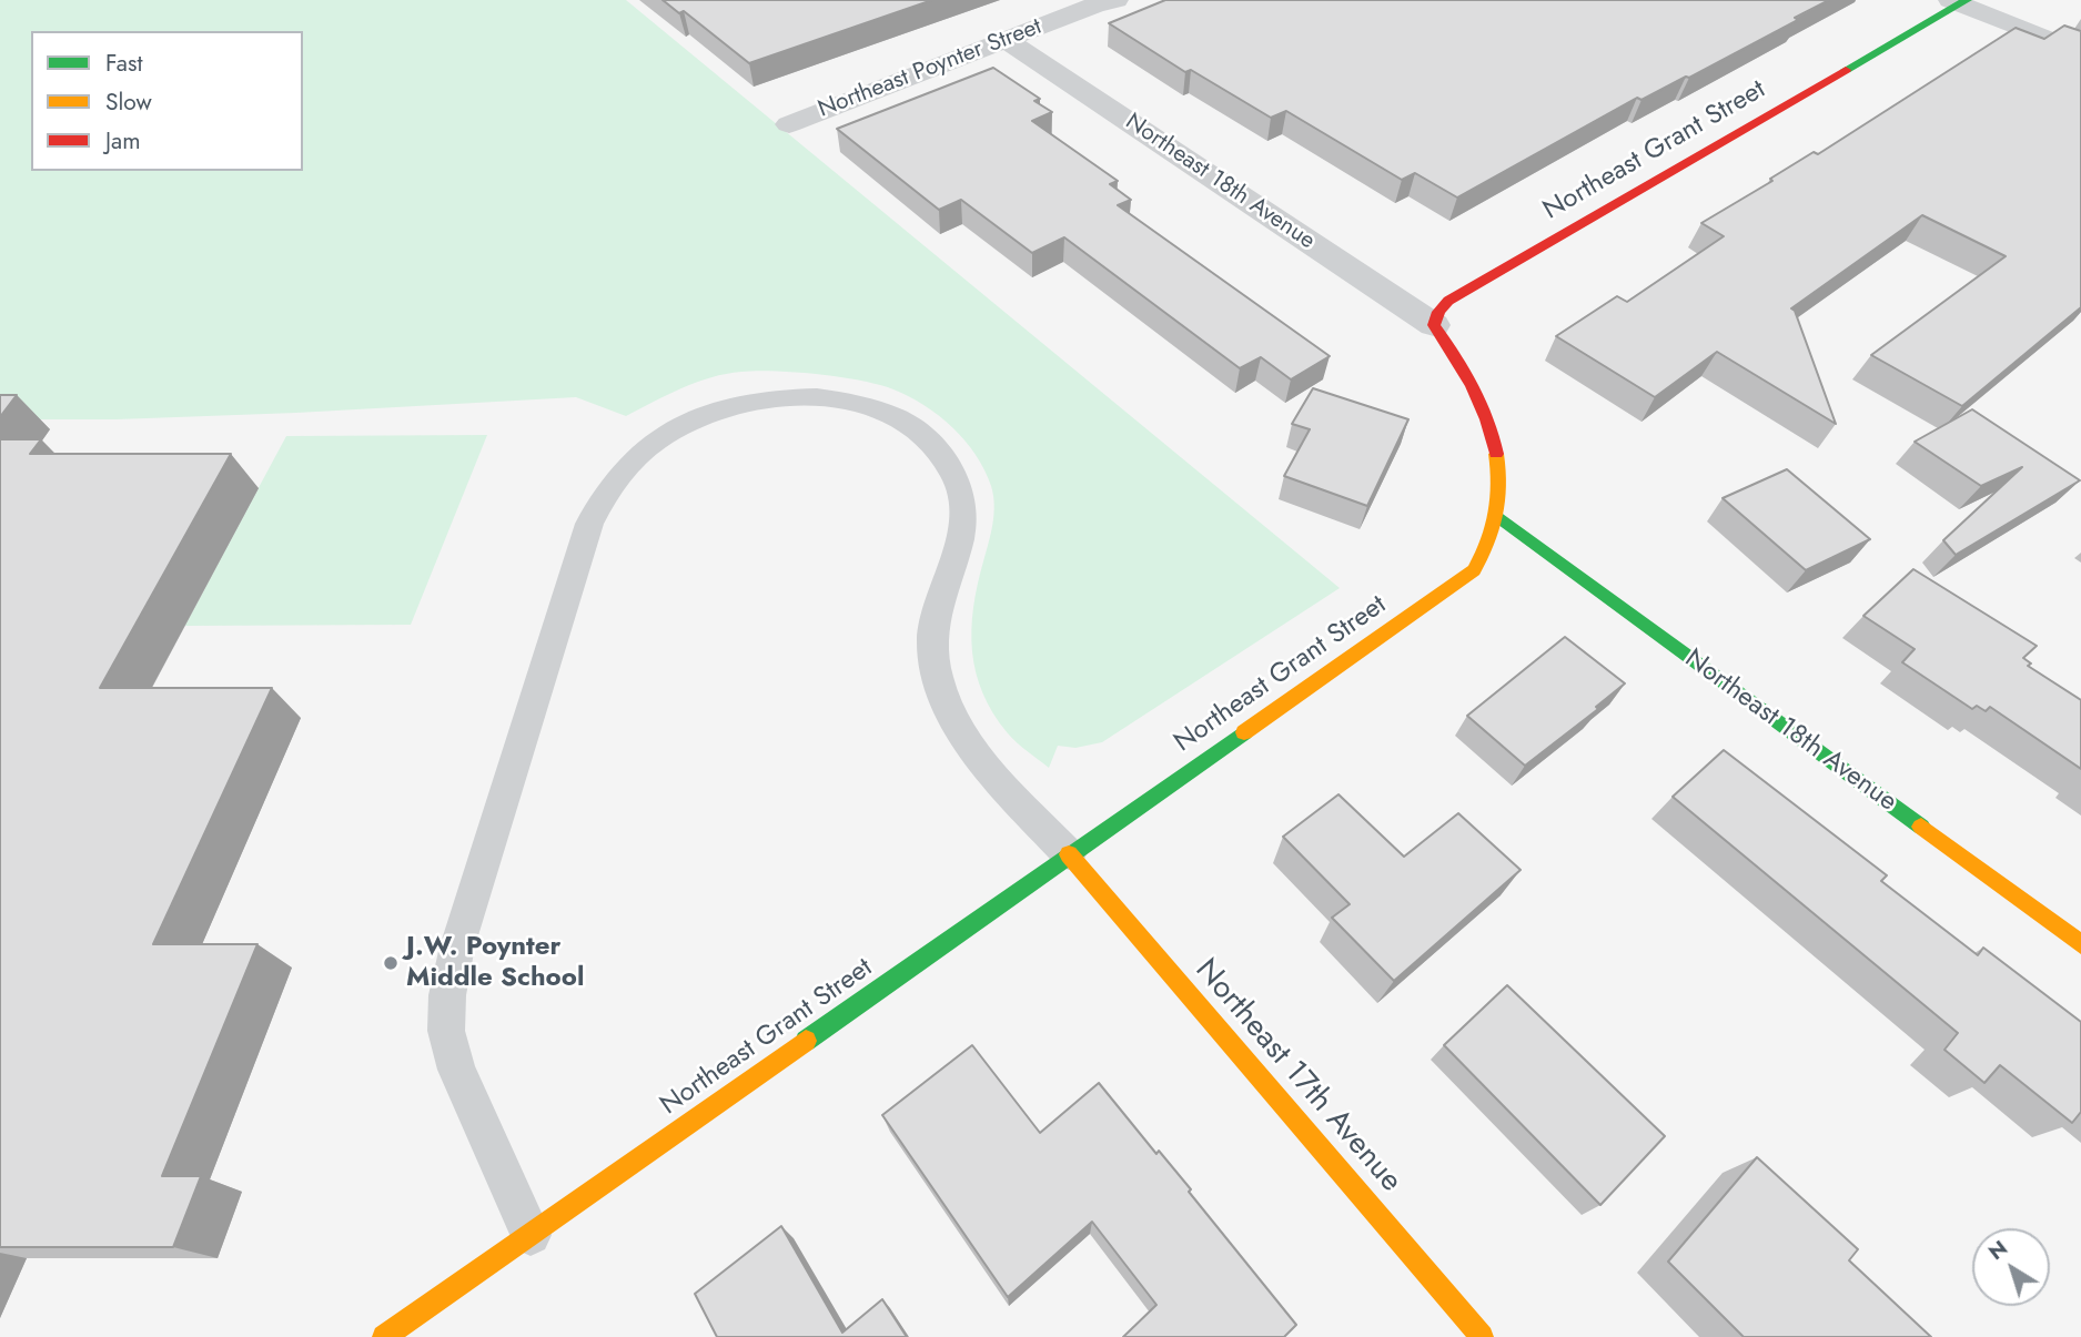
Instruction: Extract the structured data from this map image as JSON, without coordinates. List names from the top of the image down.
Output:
{
  "streets": {
    "street": [
      "Northeast Poynter Street",
      "Northeast Grant Street",
      "Northeast 18th Avenue",
      "Northeast 17th Avenue"
    ]
  },
  "crossings": [
    ["Northeast Poynter Street", "Northeast 18th Avenue"],
    ["Northeast Grant Street", "Northeast 18th Avenue"],
    ["Northeast Grant Street", "Northeast 17th Avenue"]
  ],
  "places": ["J.W. Poynter Middle School"],
  "legend": ["Fast", "Slow", "Jam"],
  "north": "top left"
}
